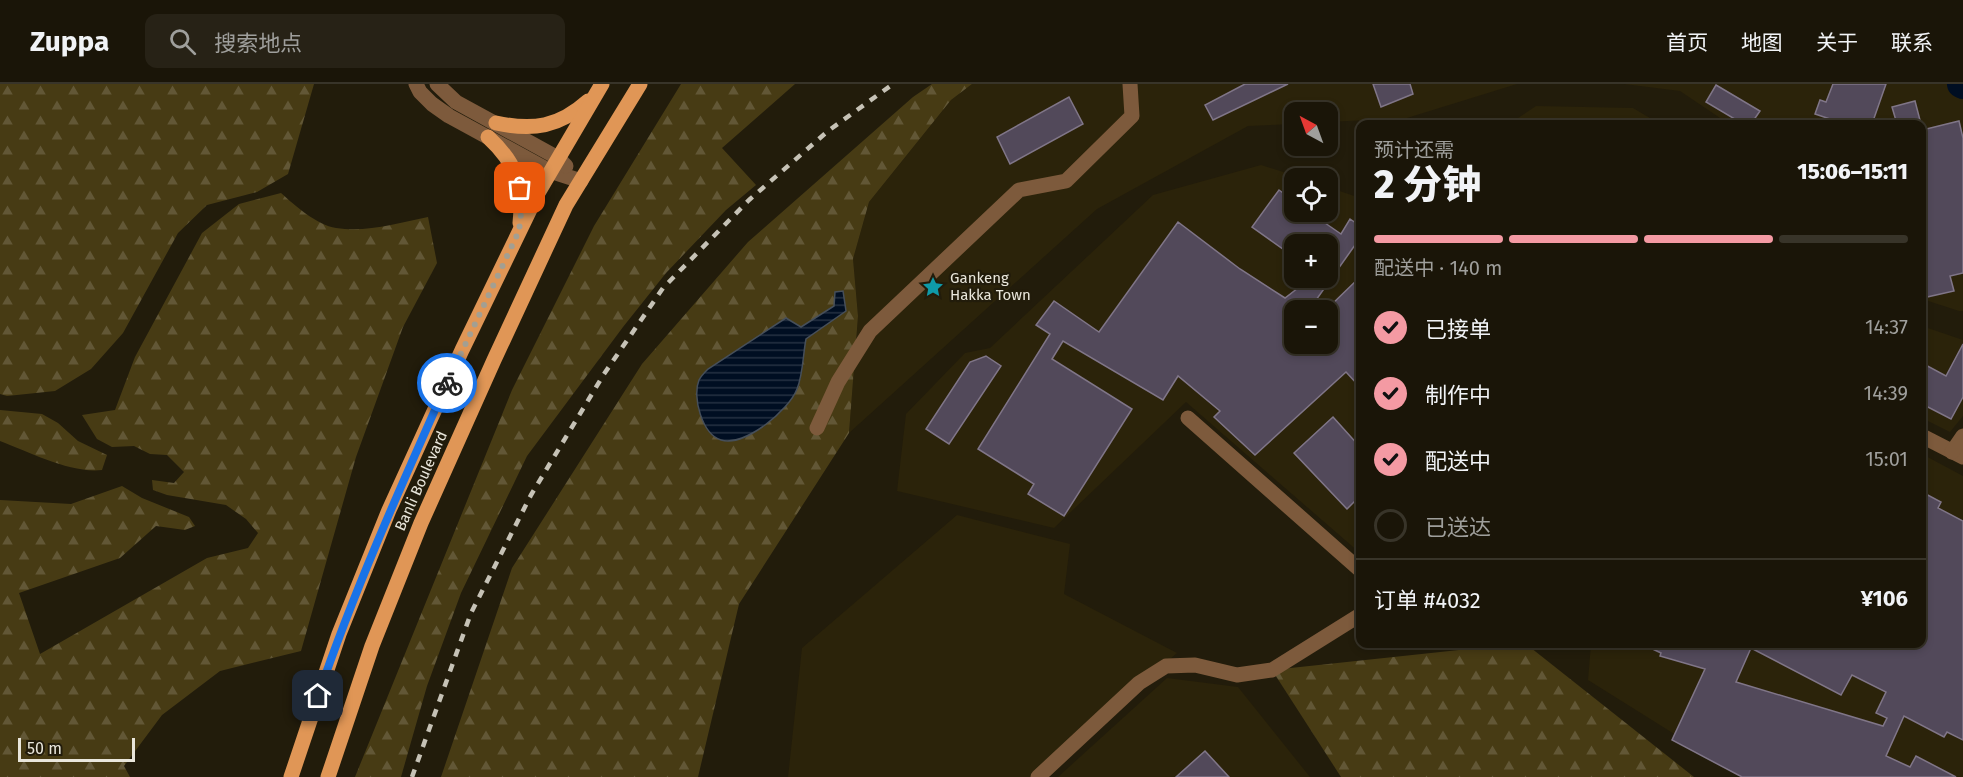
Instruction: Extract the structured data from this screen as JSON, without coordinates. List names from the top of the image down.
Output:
{
  "streets": {
    "main road": ["Banli Boulevard"]
  },
  "places": {
    "place": ["Gankeng Hakka Town"]
  },
  "scale_bar": "50 m",
  "north": "top left",
  "page": {
    "header": "Zuppa",
    "search": "搜索地点",
    "nav": [
      "首页",
      "地图",
      "关于",
      "联系"
    ],
    "map_buttons": ["+", "−"],
    "heading": ["2 分钟", "预计还需", "15:06–15:11"],
    "panel": ["订单 #4032", "¥106"],
    "bar": "配送中 · 140 m",
    "list": [
      ["已接单", "14:37"],
      ["制作中", "14:39"],
      ["配送中", "15:01"],
      "已送达"
    ],
    "scale": "50 m"
  }
}
